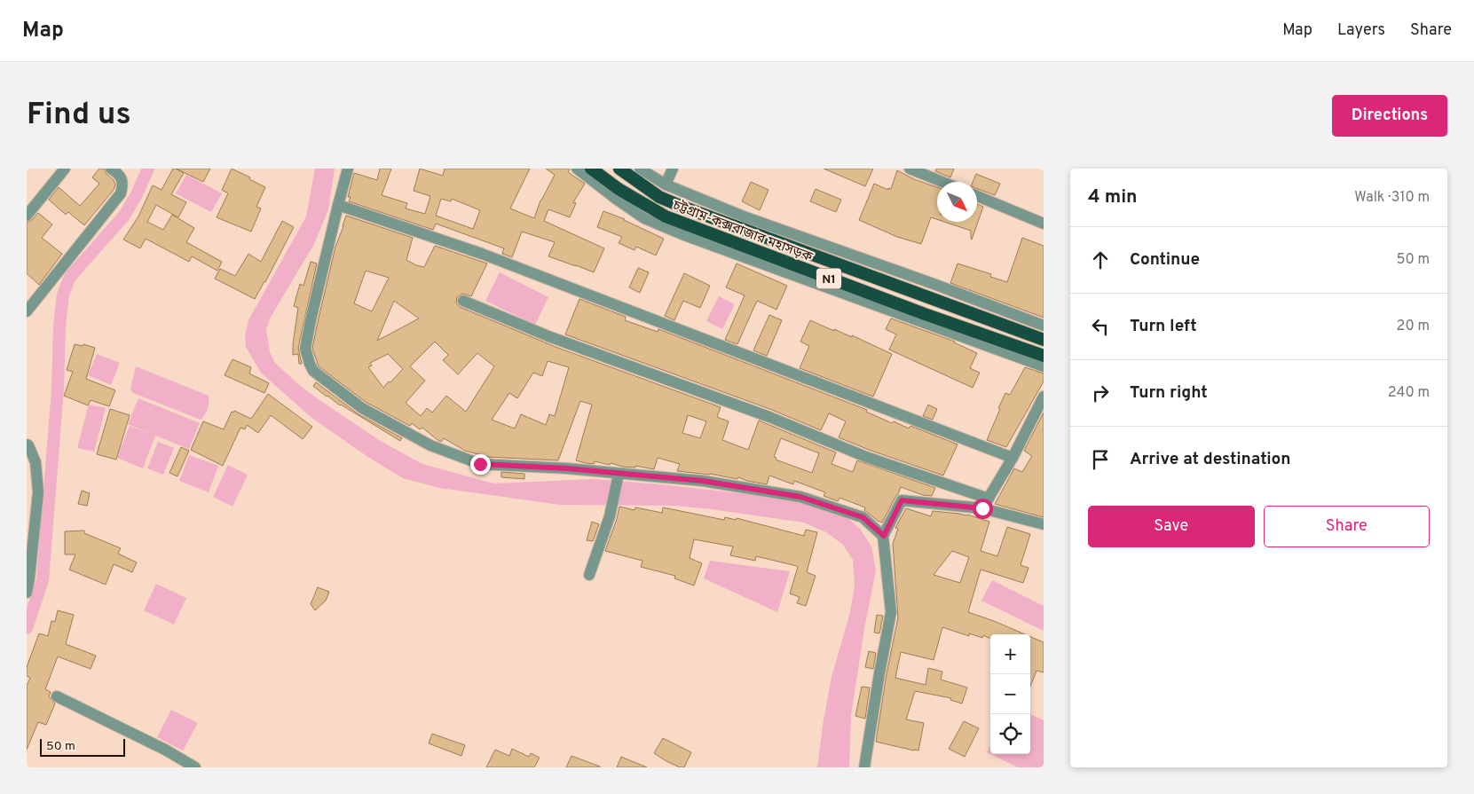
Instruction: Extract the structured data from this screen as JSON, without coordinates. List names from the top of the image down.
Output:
{
  "streets": {
    "highway": ["চট্টগ্রাম-কক্সবাজার মহাসড়ক", "N1"]
  },
  "scale_bar": "50 m",
  "north": "bottom right",
  "page": {
    "header": "Map",
    "nav": ["Map", "Layers", "Share"],
    "buttons": [
      "Directions",
      ["Save", "Share"]
    ],
    "title": "Find us",
    "heading": ["4 min", "Walk · 310 m"],
    "list": [
      ["Continue", "50 m"],
      ["Turn left", "20 m"],
      ["Turn right", "240 m"],
      "Arrive at destination"
    ],
    "map_buttons": ["+", "−"],
    "scale": "50 m"
  }
}
